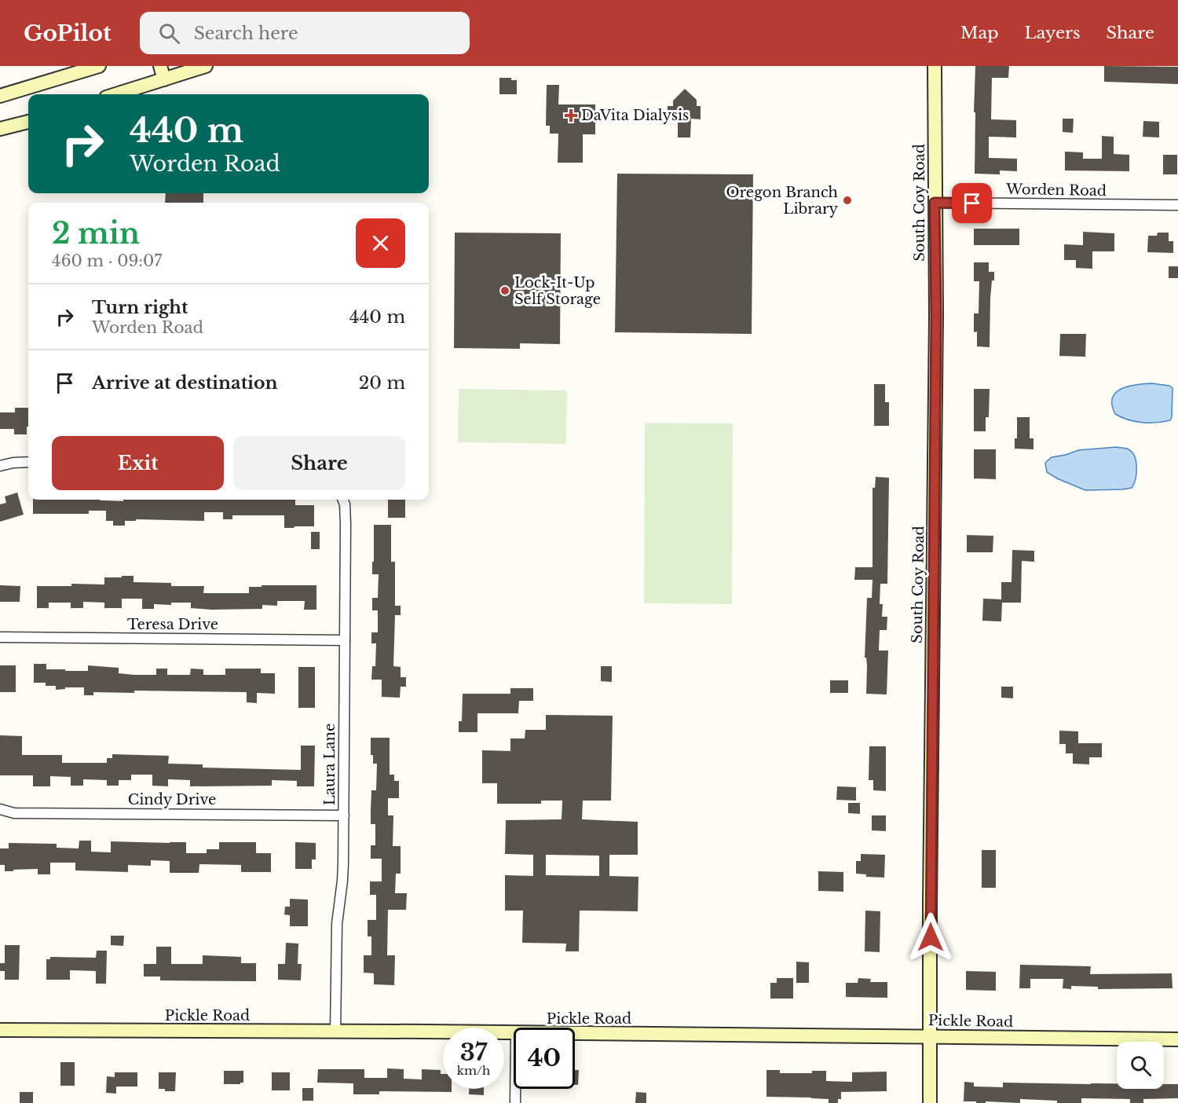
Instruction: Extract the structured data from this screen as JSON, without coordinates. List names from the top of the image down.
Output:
{
  "streets": {
    "street": [
      "Worden Road",
      "South Coy Road",
      "Teresa Drive",
      "Laura Lane",
      "Cindy Drive",
      "Pickle Road"
    ]
  },
  "crossings": [
    ["Worden Road", "South Coy Road"],
    ["South Coy Road", "Pickle Road"],
    ["Teresa Drive", "Laura Lane"],
    ["Laura Lane", "Cindy Drive"],
    ["Laura Lane", "Pickle Road"]
  ],
  "places": {
    "health": ["DaVita Dialysis"],
    "other": ["Oregon Branch Library", "Lock-It-Up Self Storage"]
  },
  "page": {
    "header": "GoPilot",
    "search": "Search here",
    "nav": ["Map", "Layers", "Share"],
    "turn": ["440 m", "Worden Road"],
    "heading": ["2 min", "460 m · 09:07"],
    "list": [
      {
        "name": "Turn right",
        "note": "Worden Road",
        "value": "440 m"
      },
      {
        "name": "Arrive at destination",
        "value": "20 m"
      }
    ],
    "buttons": ["Exit", "Share"],
    "speed": "37 km/h",
    "limit": "40"
  }
}
